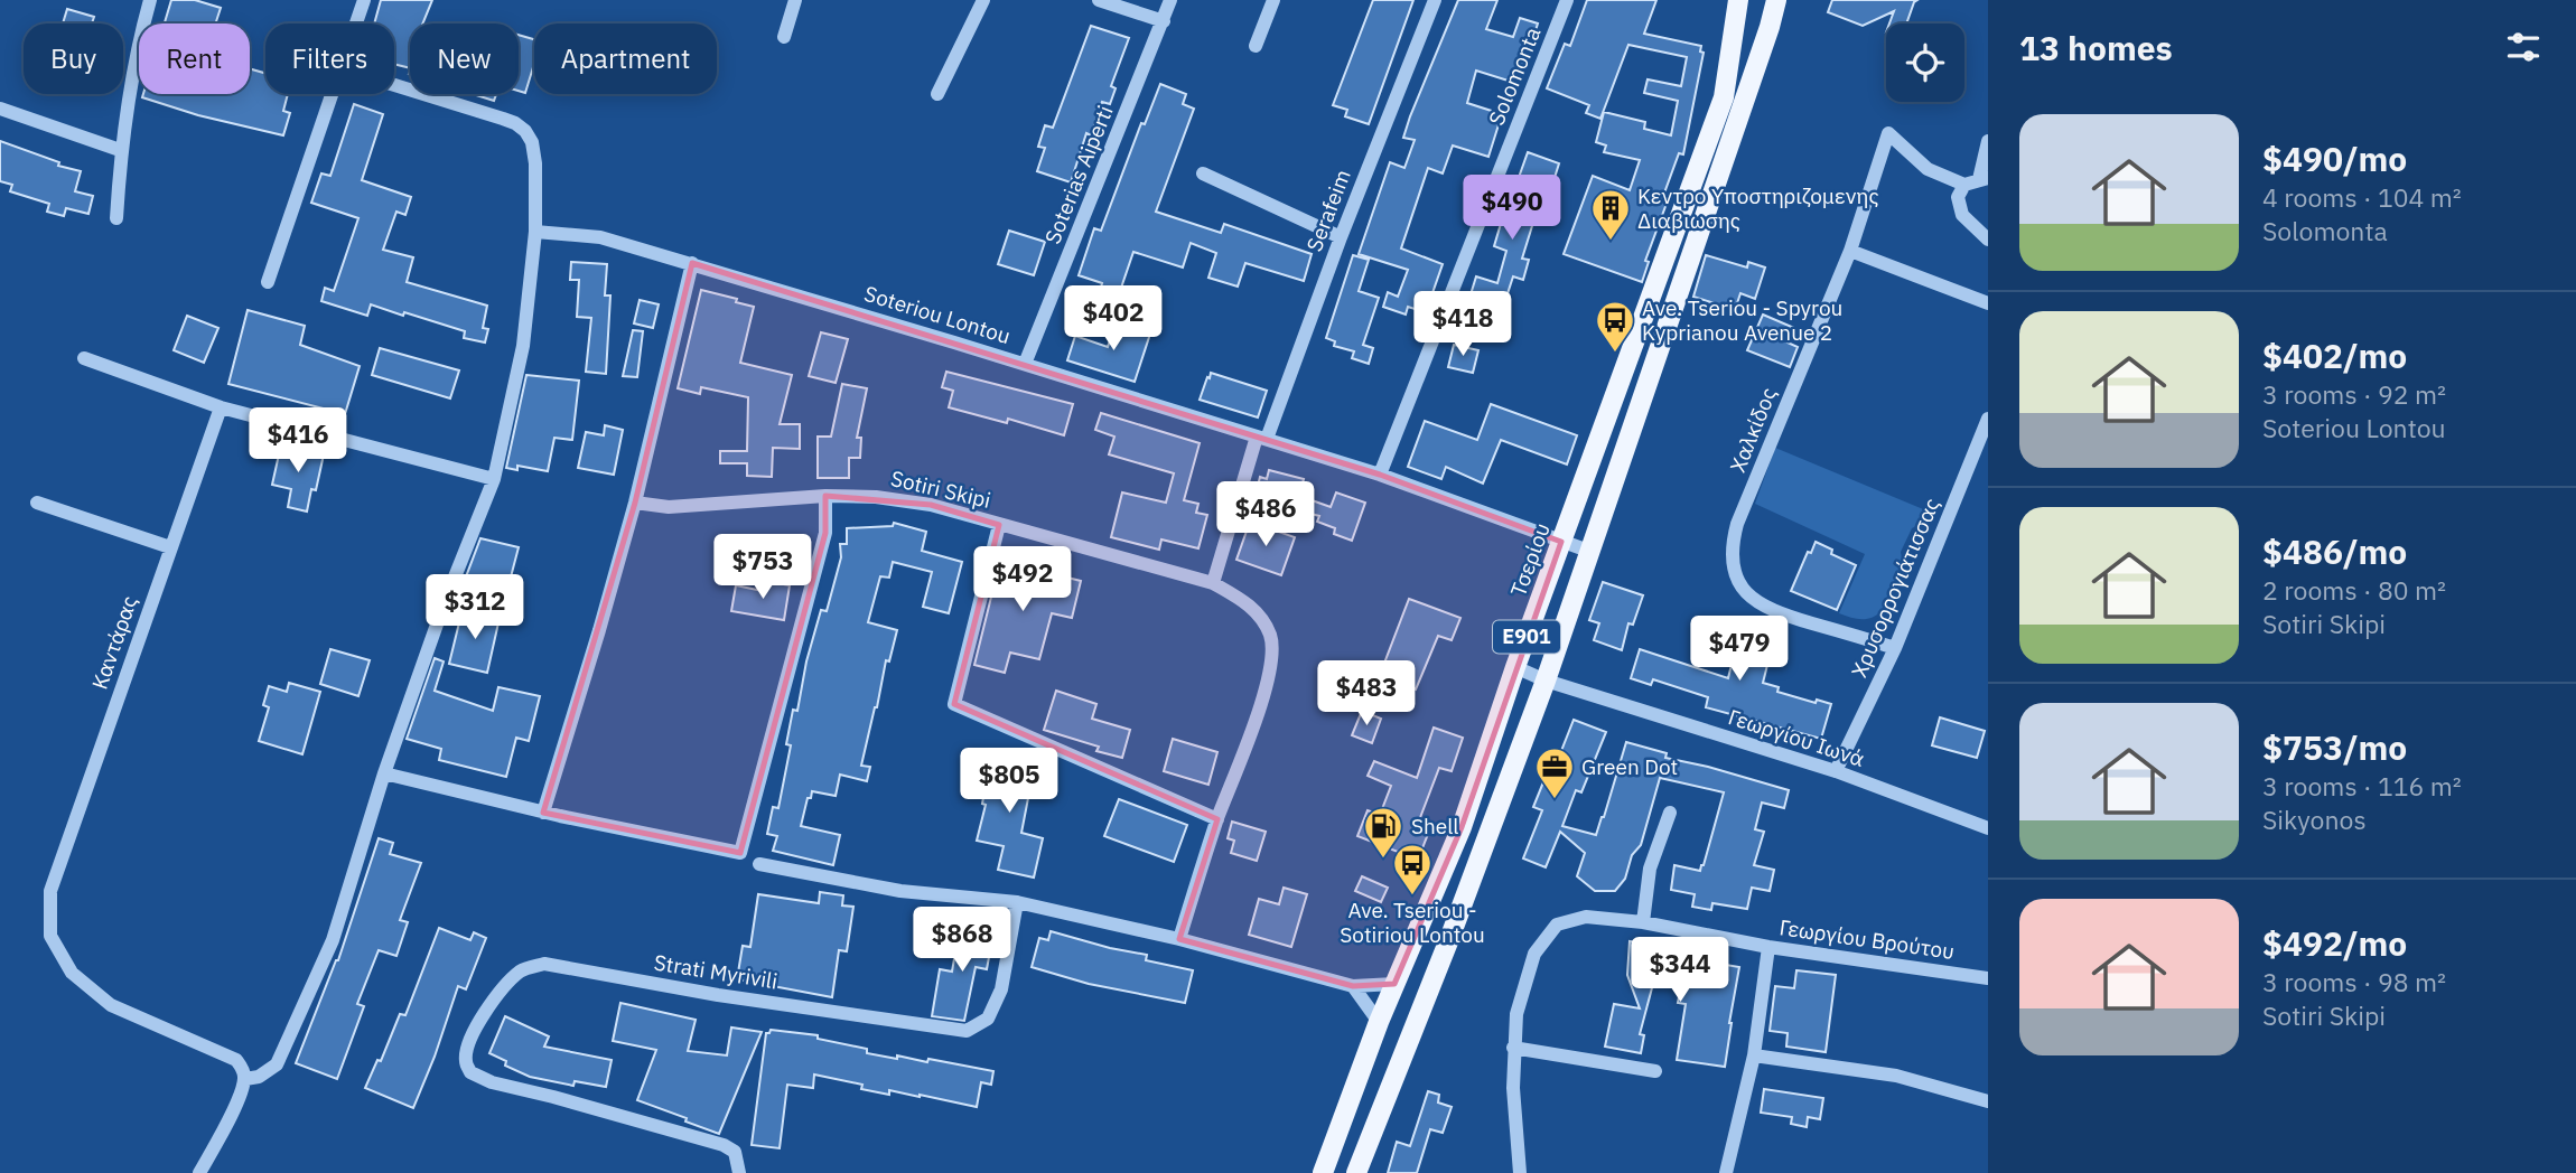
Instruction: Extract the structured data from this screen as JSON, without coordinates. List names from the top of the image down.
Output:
{
  "streets": {
    "main road": ["Τσερίου", "E901"],
    "street": [
      "Solomonta",
      "Soterias Aiperti",
      "Serafeim",
      "Soteriou Lontou",
      "Χαλκίδος",
      "Sotiri Skipi",
      "Χρυσορρογιάτισσας",
      "Καντάρας",
      "Γεωργίου Ιωνά",
      "Γεωργίου Βρούτου",
      "Strati Myrivili"
    ]
  },
  "crossings": [
    ["Solomonta", "Soteriou Lontou"],
    ["Soterias Aiperti", "Soteriou Lontou"],
    ["Serafeim", "Soteriou Lontou"],
    ["Soteriou Lontou", "Τσερίου"],
    ["Soteriou Lontou", "E901"],
    ["Χαλκίδος", "Χρυσορρογιάτισσας"],
    ["Τσερίου", "Γεωργίου Ιωνά"],
    ["Χρυσορρογιάτισσας", "Γεωργίου Ιωνά"],
    ["E901", "Γεωργίου Ιωνά"]
  ],
  "places": {
    "building": ["Κεντρο Υποστηριζομενης Διαβιωσης"],
    "bus stop": ["Ave. Tseriou - Spyrou Kyprianou Avenue 2", "Ave. Tseriou - Sotiriou Lontou"],
    "office": ["Green Dot"],
    "fuel station": ["Shell"]
  },
  "page": {
    "heading": "13 homes",
    "chip": [
      "Buy",
      "Rent",
      "Filters",
      "New",
      "Apartment"
    ],
    "list": [
      {
        "name": "$490/mo",
        "note": "4 rooms · 104 m² · Solomonta"
      },
      {
        "name": "$402/mo",
        "note": "3 rooms · 92 m² · Soteriou Lontou"
      },
      {
        "name": "$486/mo",
        "note": "2 rooms · 80 m² · Sotiri Skipi"
      },
      {
        "name": "$753/mo",
        "note": "3 rooms · 116 m² · Sikyonos"
      },
      {
        "name": "$492/mo",
        "note": "3 rooms · 98 m² · Sotiri Skipi"
      }
    ],
    "price": [
      "$490",
      "$402",
      "$418",
      "$416",
      "$486",
      "$753",
      "$492",
      "$312",
      "$479",
      "$483",
      "$805",
      "$868",
      "$344"
    ]
  }
}
